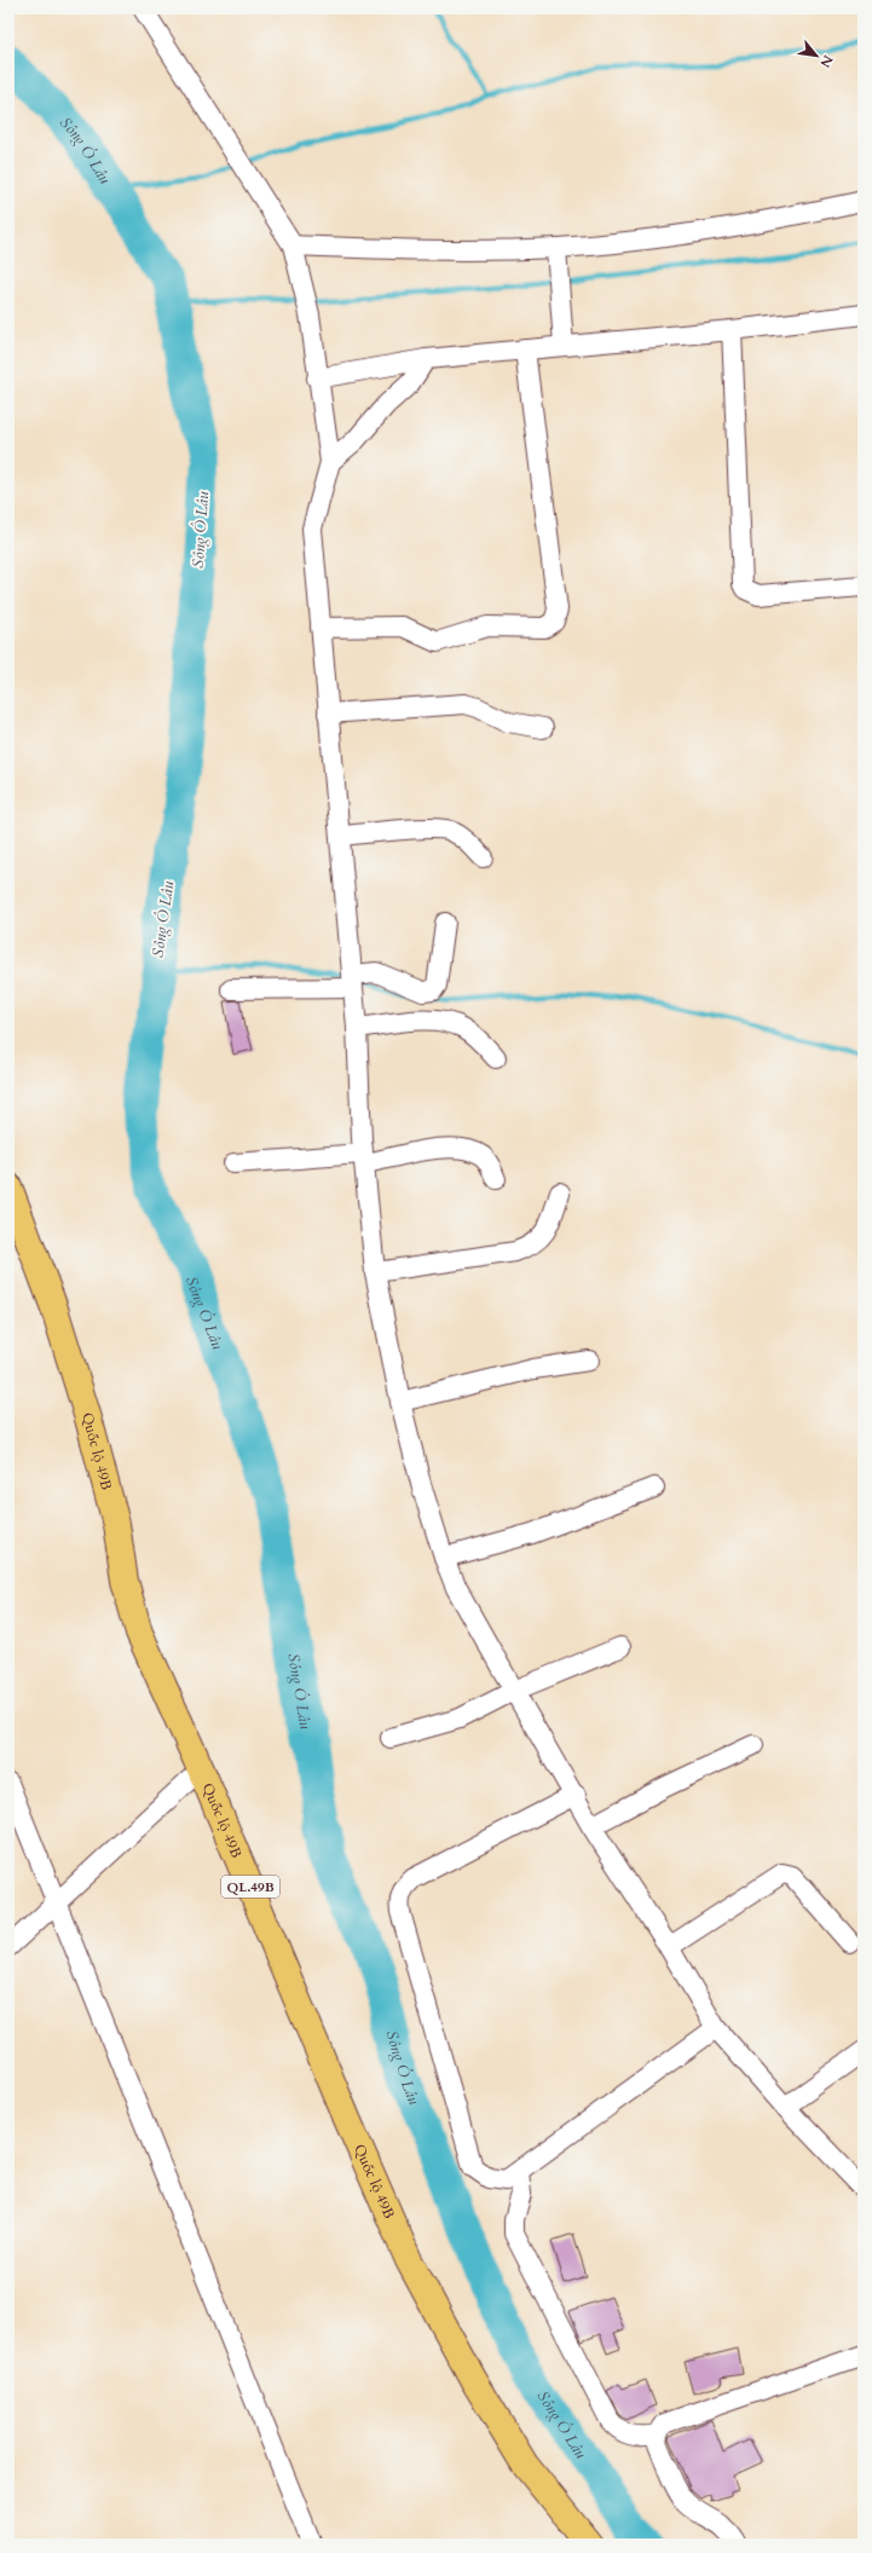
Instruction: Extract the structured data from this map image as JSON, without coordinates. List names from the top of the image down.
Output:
{
  "streets": {
    "main road": ["Quốc lộ 49B", "QL.49B"]
  },
  "water": ["Sông Ô Lâu"],
  "north": "bottom right"
}
